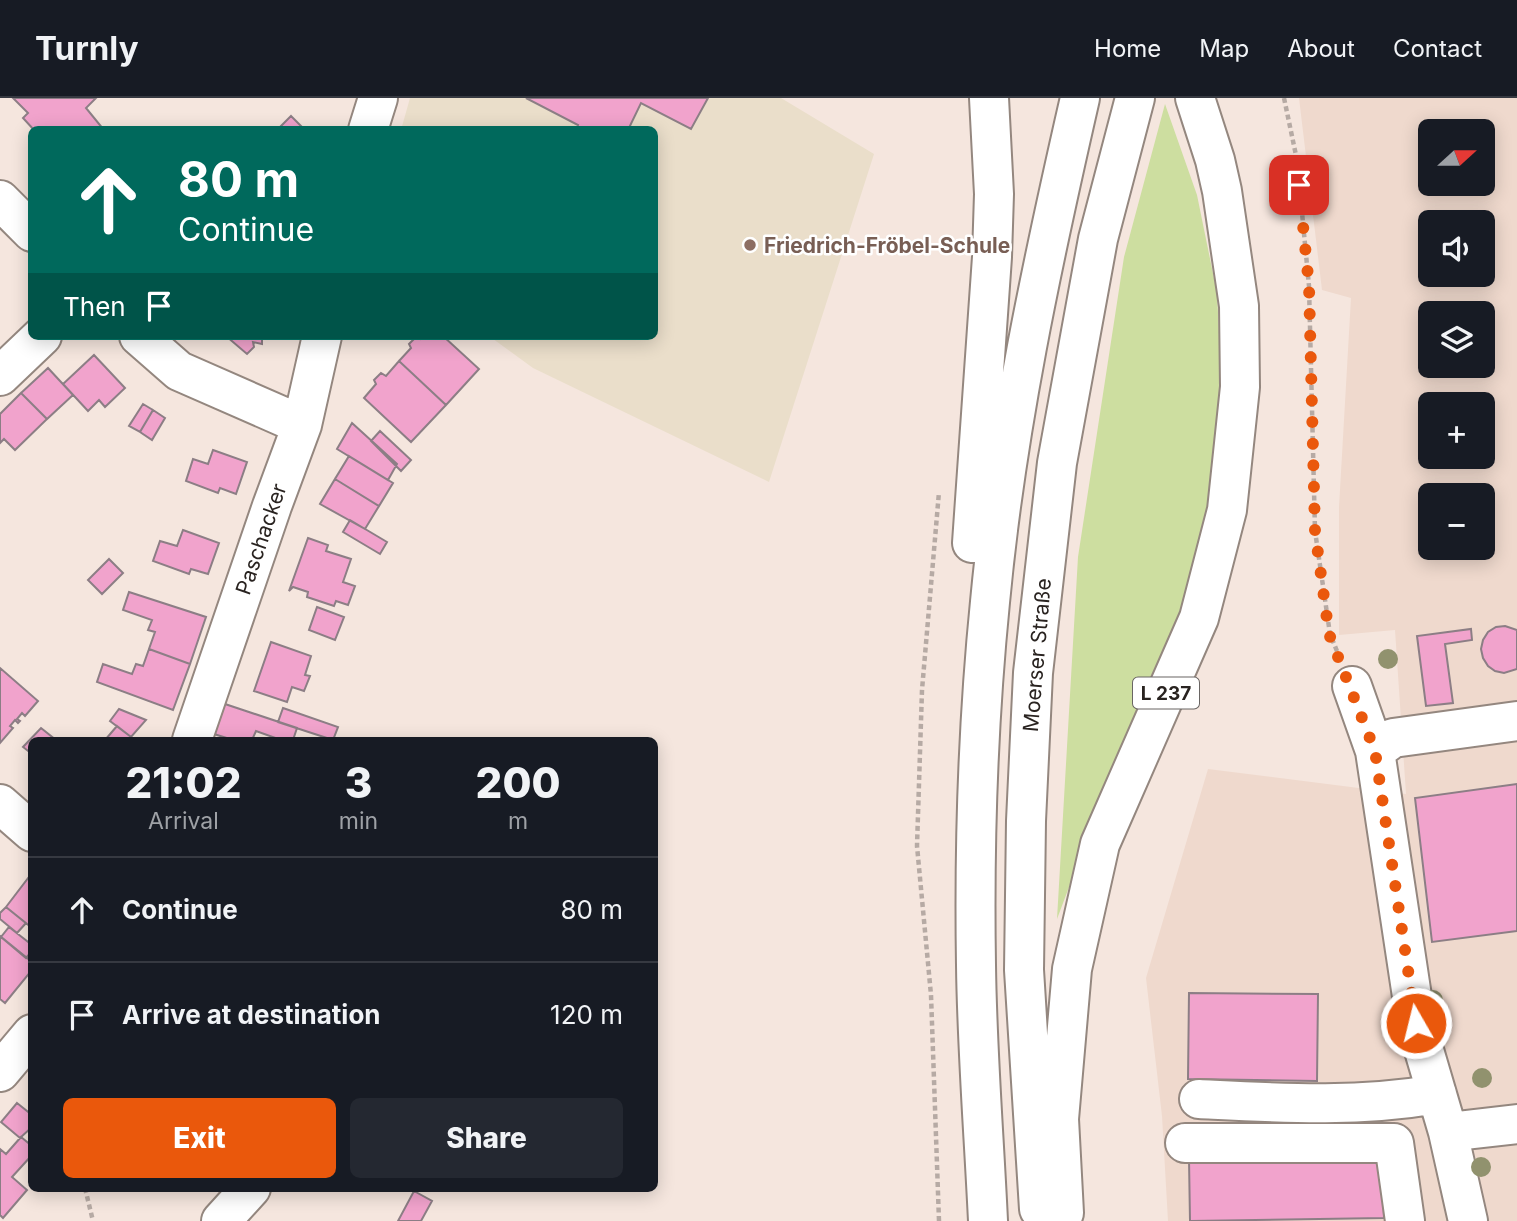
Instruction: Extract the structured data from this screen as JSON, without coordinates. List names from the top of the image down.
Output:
{
  "streets": {
    "main road": ["Paschacker", "Moerser Straße", "L 237"]
  },
  "places": ["Friedrich-Fröbel-Schule"],
  "north": "right",
  "page": {
    "header": "Turnly",
    "nav": [
      "Home",
      "Map",
      "About",
      "Contact"
    ],
    "map_buttons": ["+", "−"],
    "turn": ["80 m", "Continue"],
    "then": "Then",
    "eta": [
      "21:02",
      "Arrival",
      "3",
      "min",
      "200",
      "m"
    ],
    "list": [
      {
        "name": "Continue",
        "value": "80 m"
      },
      {
        "name": "Arrive at destination",
        "value": "120 m"
      }
    ],
    "buttons": ["Exit", "Share"]
  }
}
